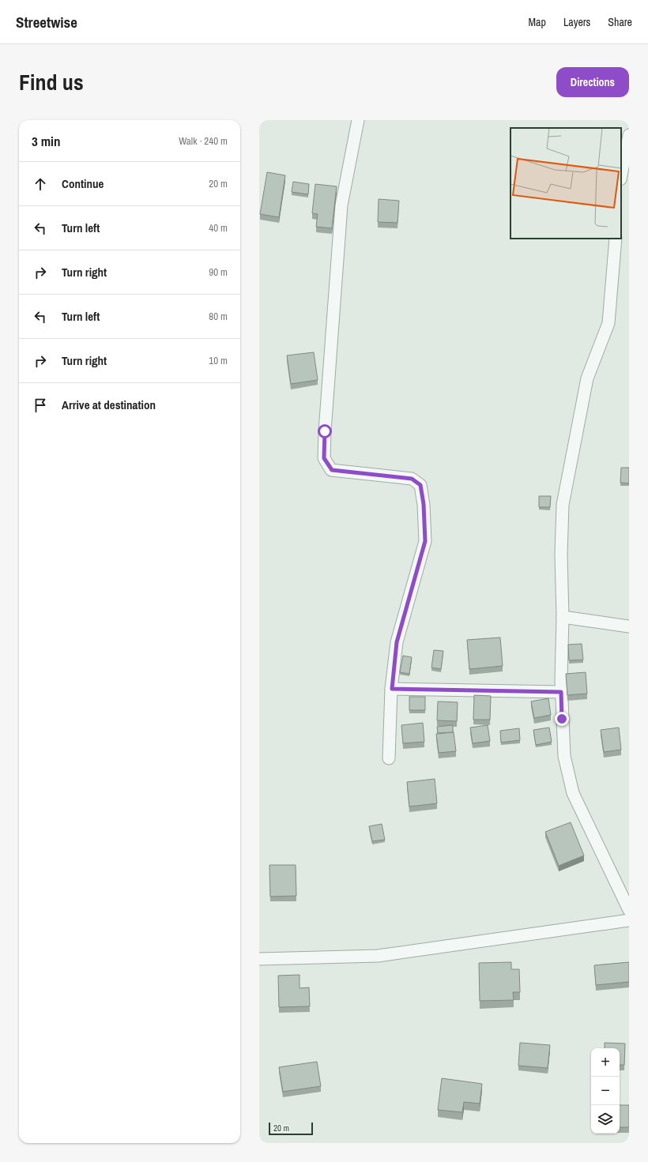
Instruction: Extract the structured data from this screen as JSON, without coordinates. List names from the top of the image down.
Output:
{
  "scale_bar": "20 m",
  "page": {
    "header": "Streetwise",
    "nav": ["Map", "Layers", "Share"],
    "title": "Find us",
    "buttons": "Directions",
    "heading": ["3 min", "Walk · 240 m"],
    "list": [
      ["Continue", "20 m"],
      ["Turn left", "40 m"],
      ["Turn right", "90 m"],
      ["Turn left", "80 m"],
      ["Turn right", "10 m"],
      "Arrive at destination"
    ],
    "map_buttons": ["+", "−"],
    "scale": "20 m"
  }
}
